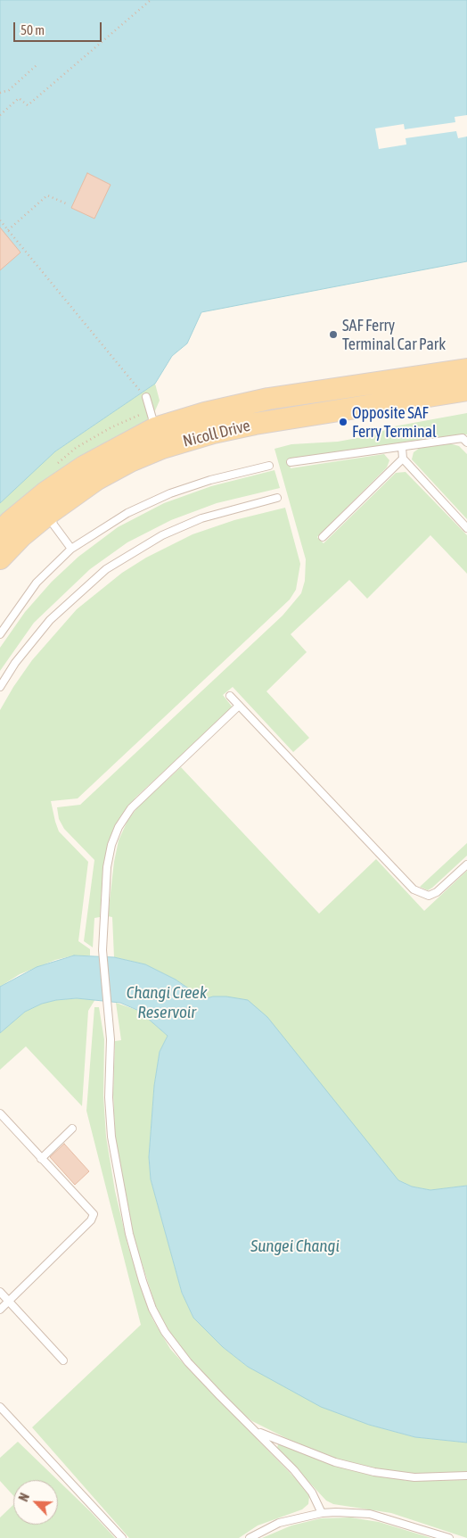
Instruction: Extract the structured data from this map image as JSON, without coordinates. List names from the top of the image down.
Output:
{
  "streets": {
    "main road": ["Nicoll Drive"]
  },
  "water": ["Changi Creek Reservoir", "Sungei Changi"],
  "places": ["SAF Ferry Terminal Car Park", "Opposite SAF Ferry Terminal"],
  "scale_bar": "50 m",
  "north": "top left"
}
